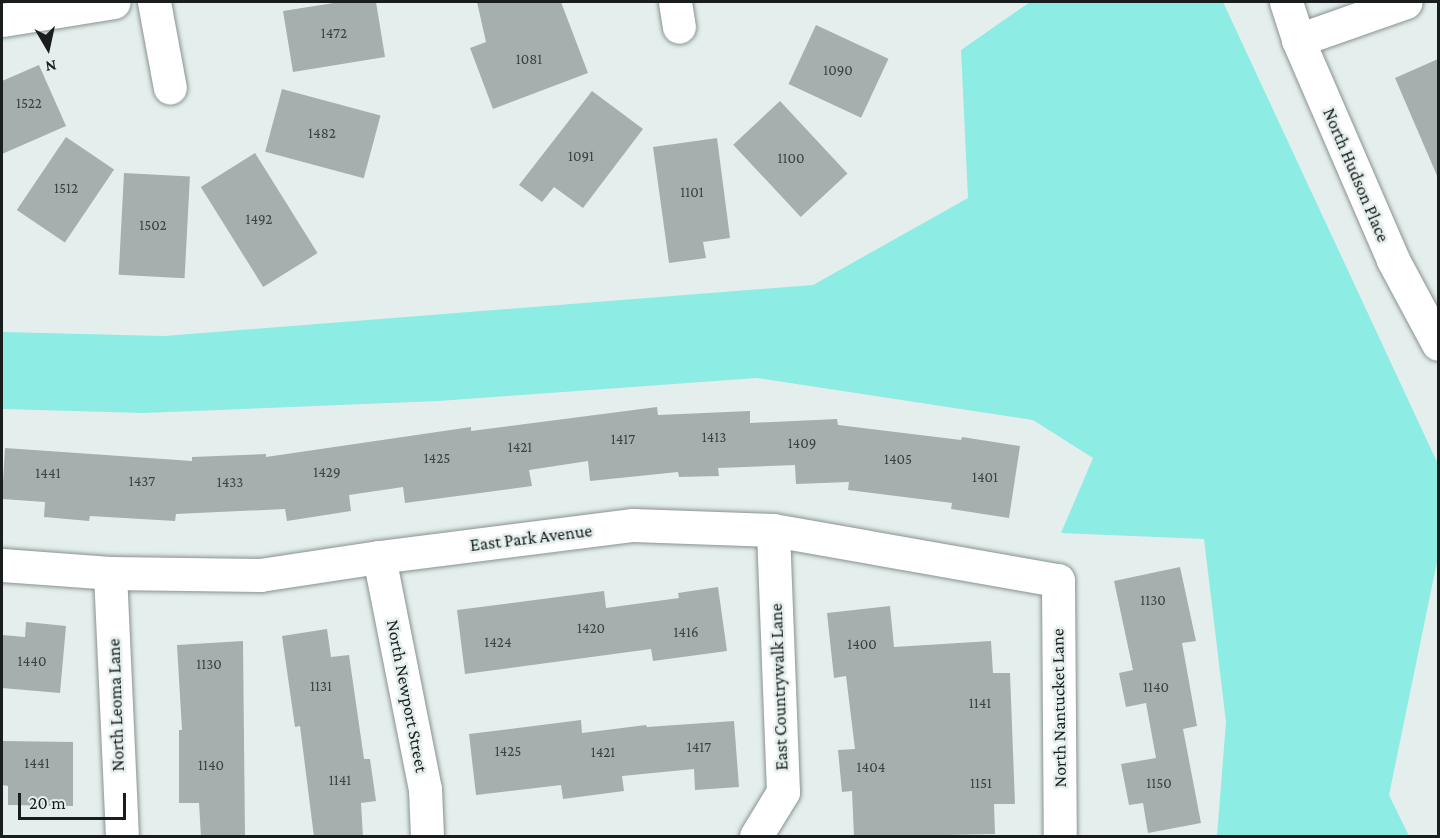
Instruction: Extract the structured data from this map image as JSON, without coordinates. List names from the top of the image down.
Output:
{
  "streets": {
    "street": [
      "North Hudson Place",
      "East Park Avenue",
      "East Countrywalk Lane",
      "North Newport Street",
      "North Leoma Lane",
      "North Nantucket Lane"
    ]
  },
  "crossings": [
    ["East Park Avenue", "East Countrywalk Lane"],
    ["East Park Avenue", "North Newport Street"],
    ["East Park Avenue", "North Leoma Lane"],
    ["East Park Avenue", "North Nantucket Lane"]
  ],
  "house_numbers": [
    "1472",
    "1081",
    "1090",
    "1522",
    "1482",
    "1091",
    "1100",
    "1512",
    "1101",
    "1492",
    "1502",
    "1413",
    "1417",
    "1409",
    "1421",
    "1425",
    "1405",
    "1429",
    "1441",
    "1401",
    "1437",
    "1433",
    "1130",
    "1420",
    "1416",
    "1424",
    "1400",
    "1440",
    "1130",
    "1131",
    "1140",
    "1141",
    "1417",
    "1425",
    "1421",
    "1441",
    "1140",
    "1404",
    "1141",
    "1151",
    "1150"
  ],
  "scale_bar": "20 m",
  "north": "bottom"
}
